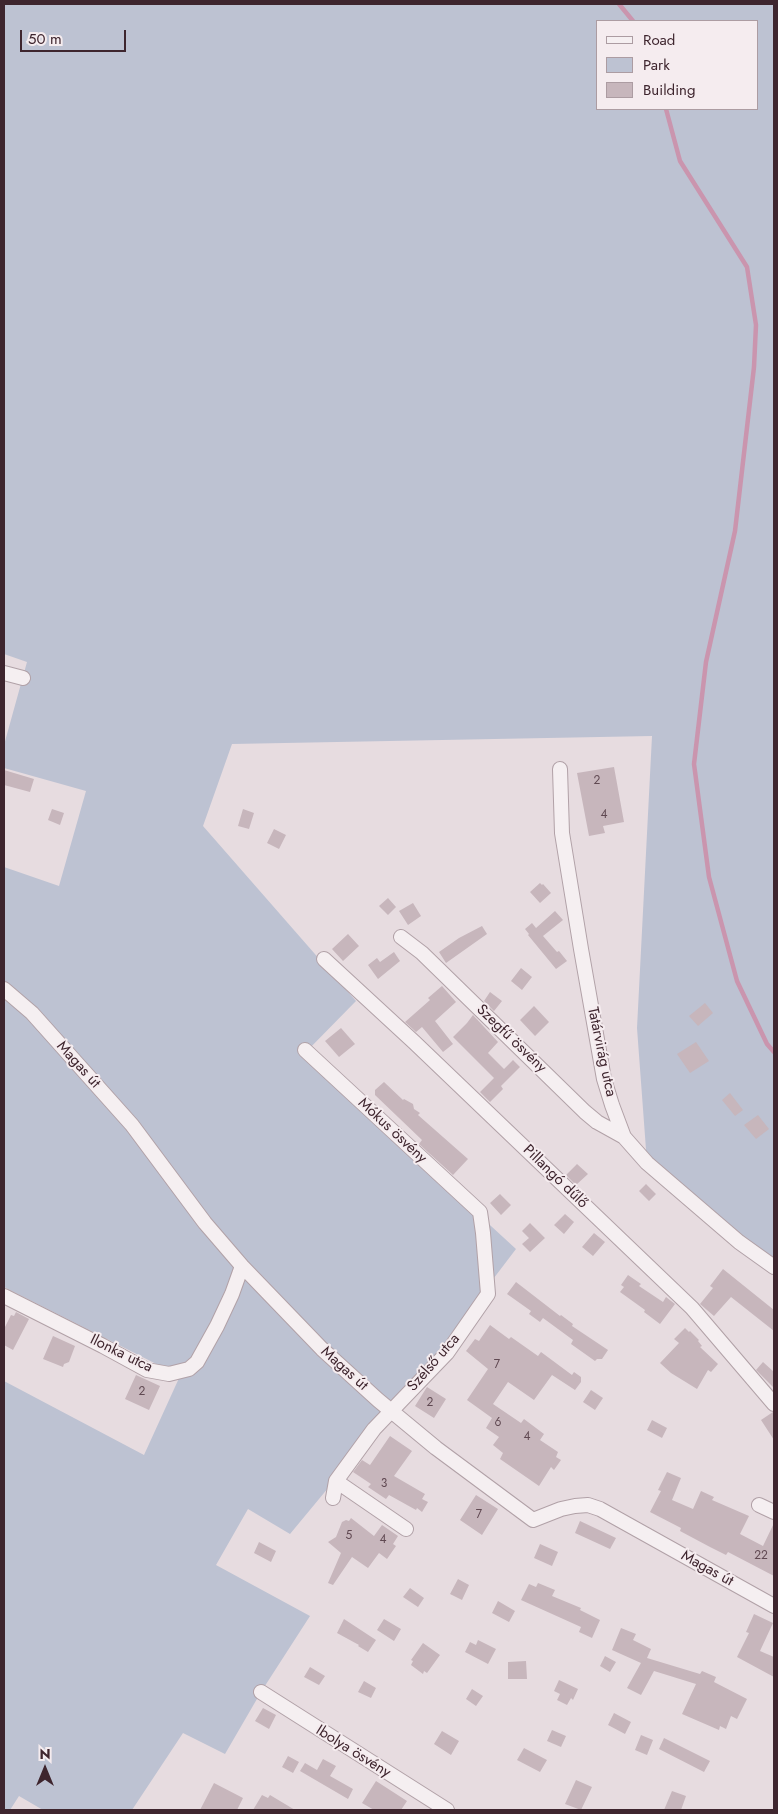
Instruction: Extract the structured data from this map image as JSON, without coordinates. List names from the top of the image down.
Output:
{
  "streets": {
    "street": [
      "Szegfű ösvény",
      "Tatárvirág utca",
      "Magas út",
      "Mókus ösvény",
      "Pillangó dűlő",
      "Ilonka utca",
      "Szélső utca",
      "Ibolya ösvény"
    ]
  },
  "crossings": [
    ["Szegfű ösvény", "Tatárvirág utca"],
    ["Magas út", "Ilonka utca"],
    ["Magas út", "Szélső utca"],
    ["Mókus ösvény", "Szélső utca"]
  ],
  "house_numbers": [
    "2",
    "4",
    "7",
    "2",
    "2",
    "6",
    "4",
    "3",
    "7",
    "5",
    "4",
    "22"
  ],
  "legend": ["Road", "Park", "Building"],
  "scale_bar": "50 m",
  "north": "top"
}
